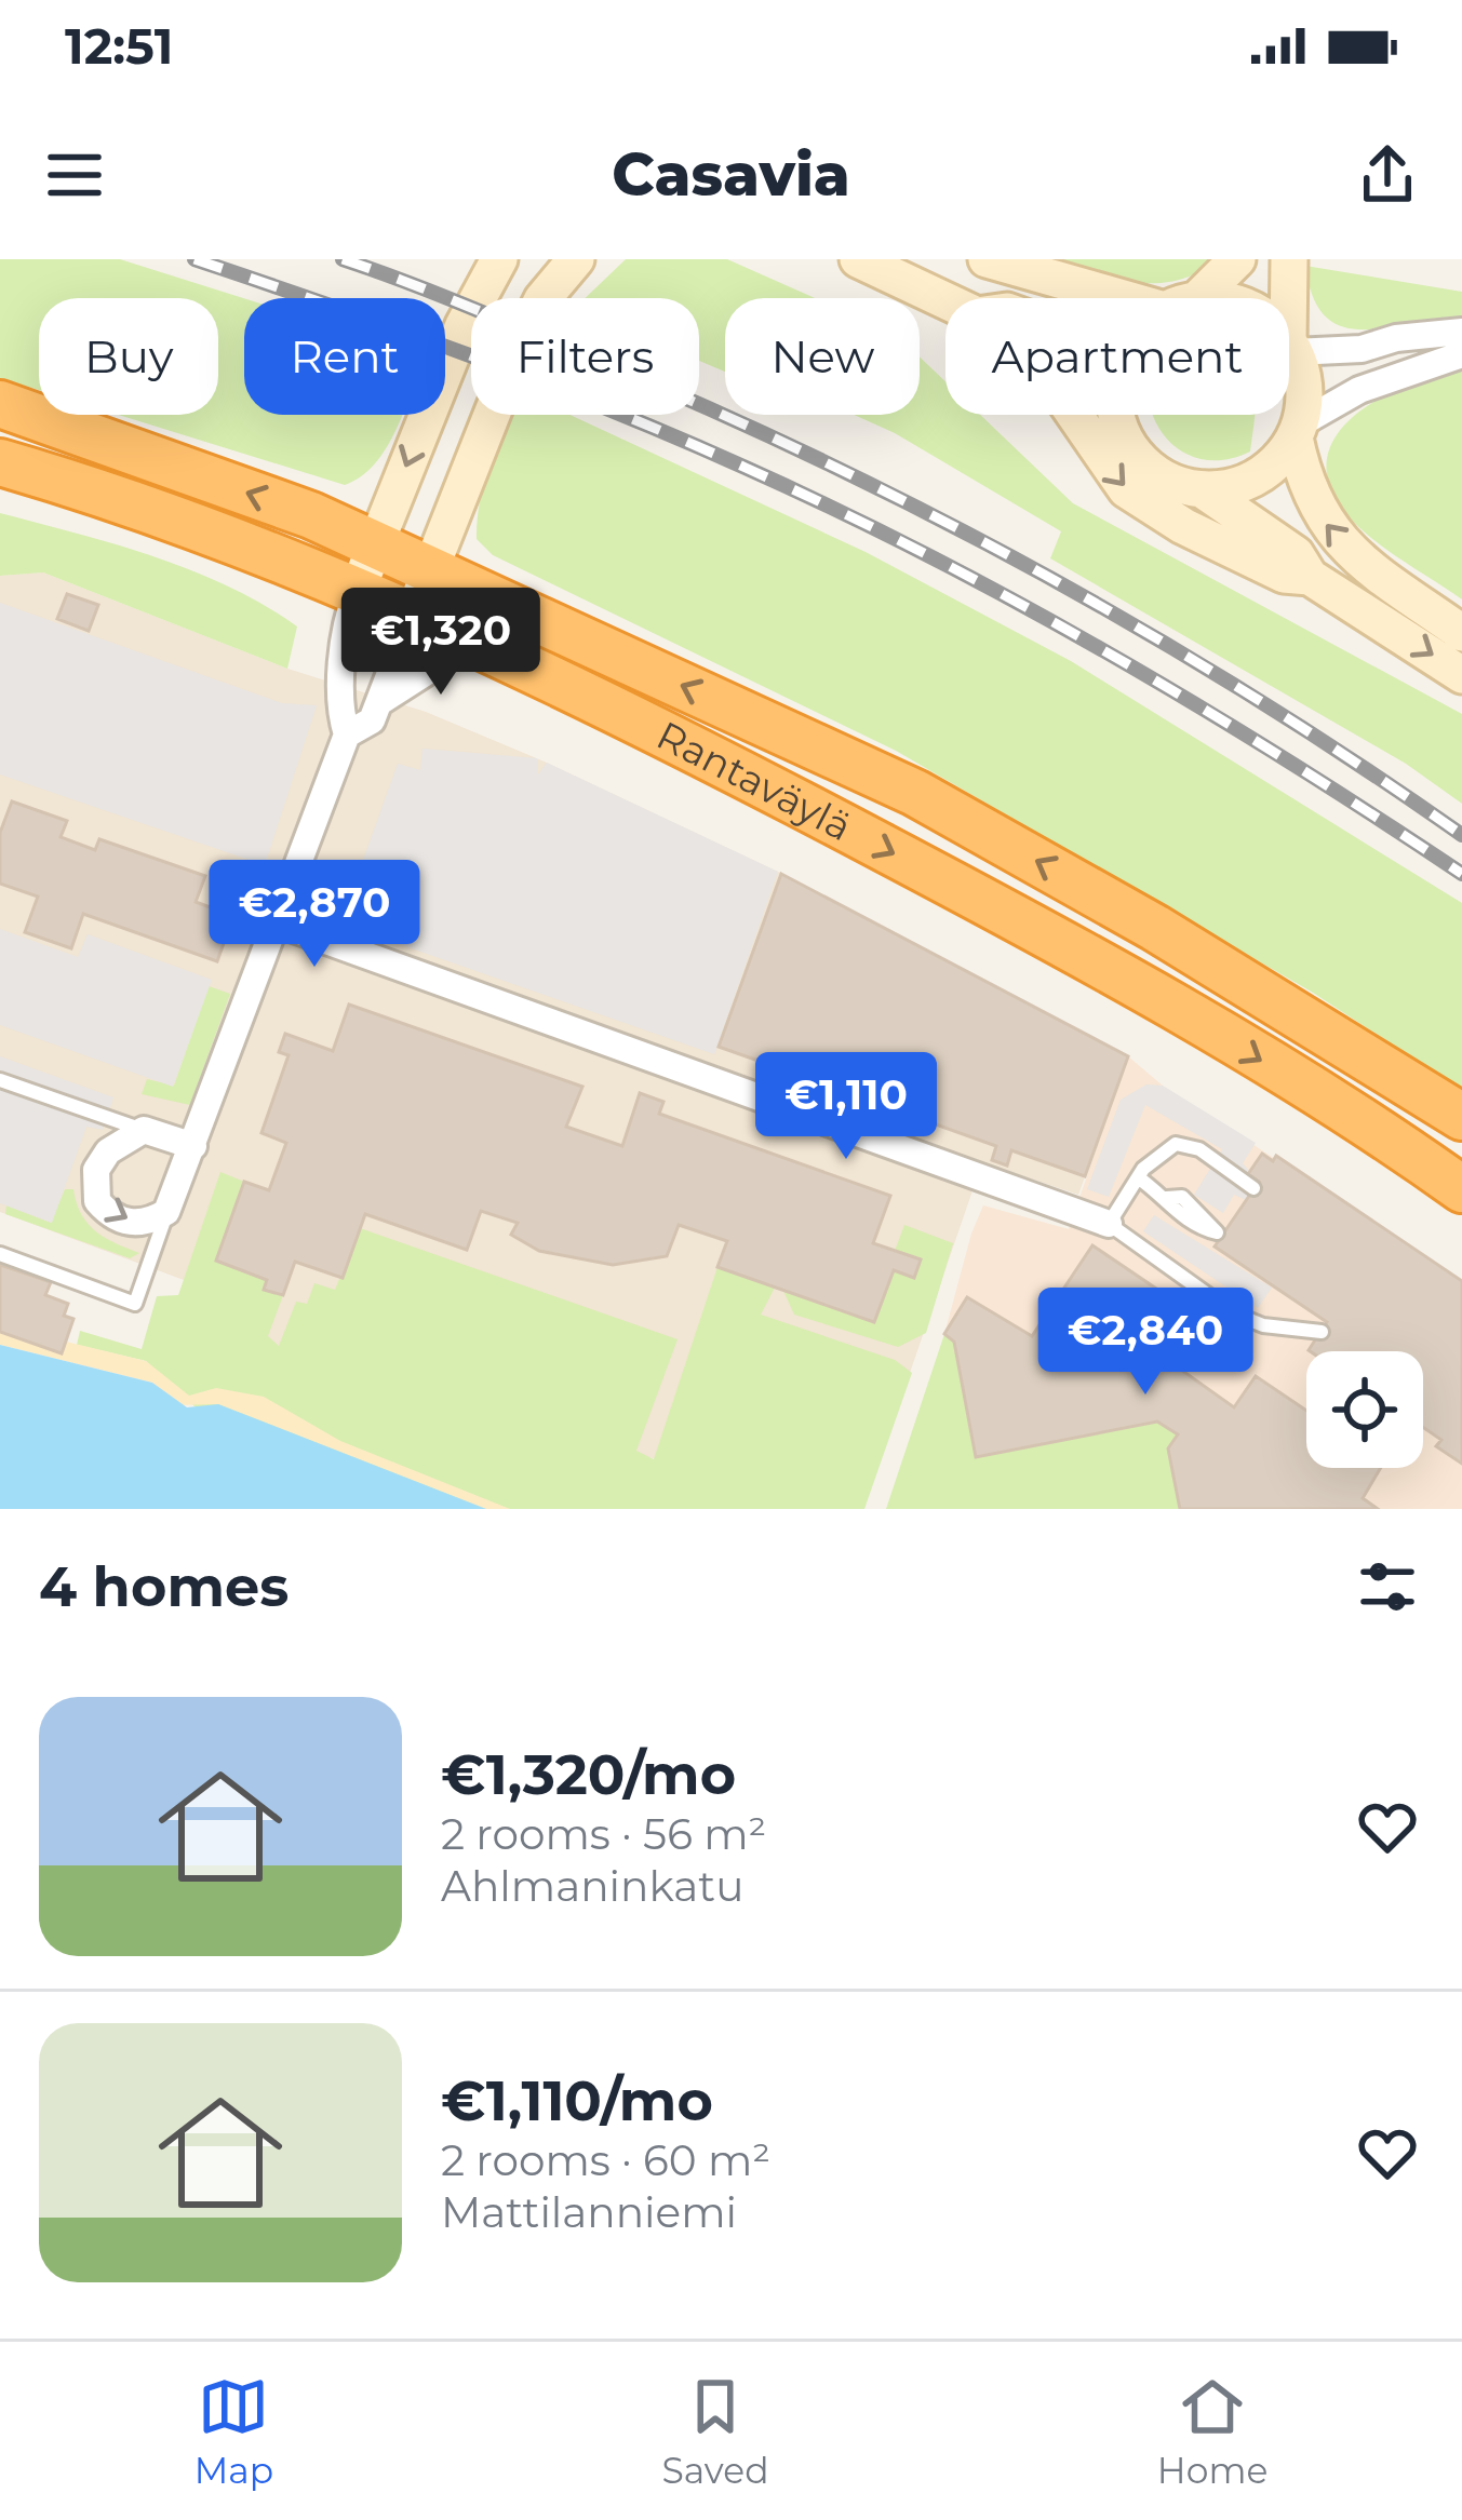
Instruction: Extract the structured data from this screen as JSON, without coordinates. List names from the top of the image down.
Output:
{
  "streets": {
    "highway": ["Rantaväylä"]
  },
  "page": {
    "status": "12:51",
    "header": "Casavia",
    "chip": [
      "Buy",
      "Rent",
      "Filters",
      "New",
      "Apartment"
    ],
    "price": [
      "€1,320",
      "€2,870",
      "€1,110",
      "€2,840"
    ],
    "heading": "4 homes",
    "list": [
      {
        "name": "€1,320/mo",
        "note": "2 rooms · 56 m² · Ahlmaninkatu"
      },
      {
        "name": "€1,110/mo",
        "note": "2 rooms · 60 m² · Mattilanniemi"
      }
    ],
    "tabs": ["Map", "Saved", "Home"]
  }
}
